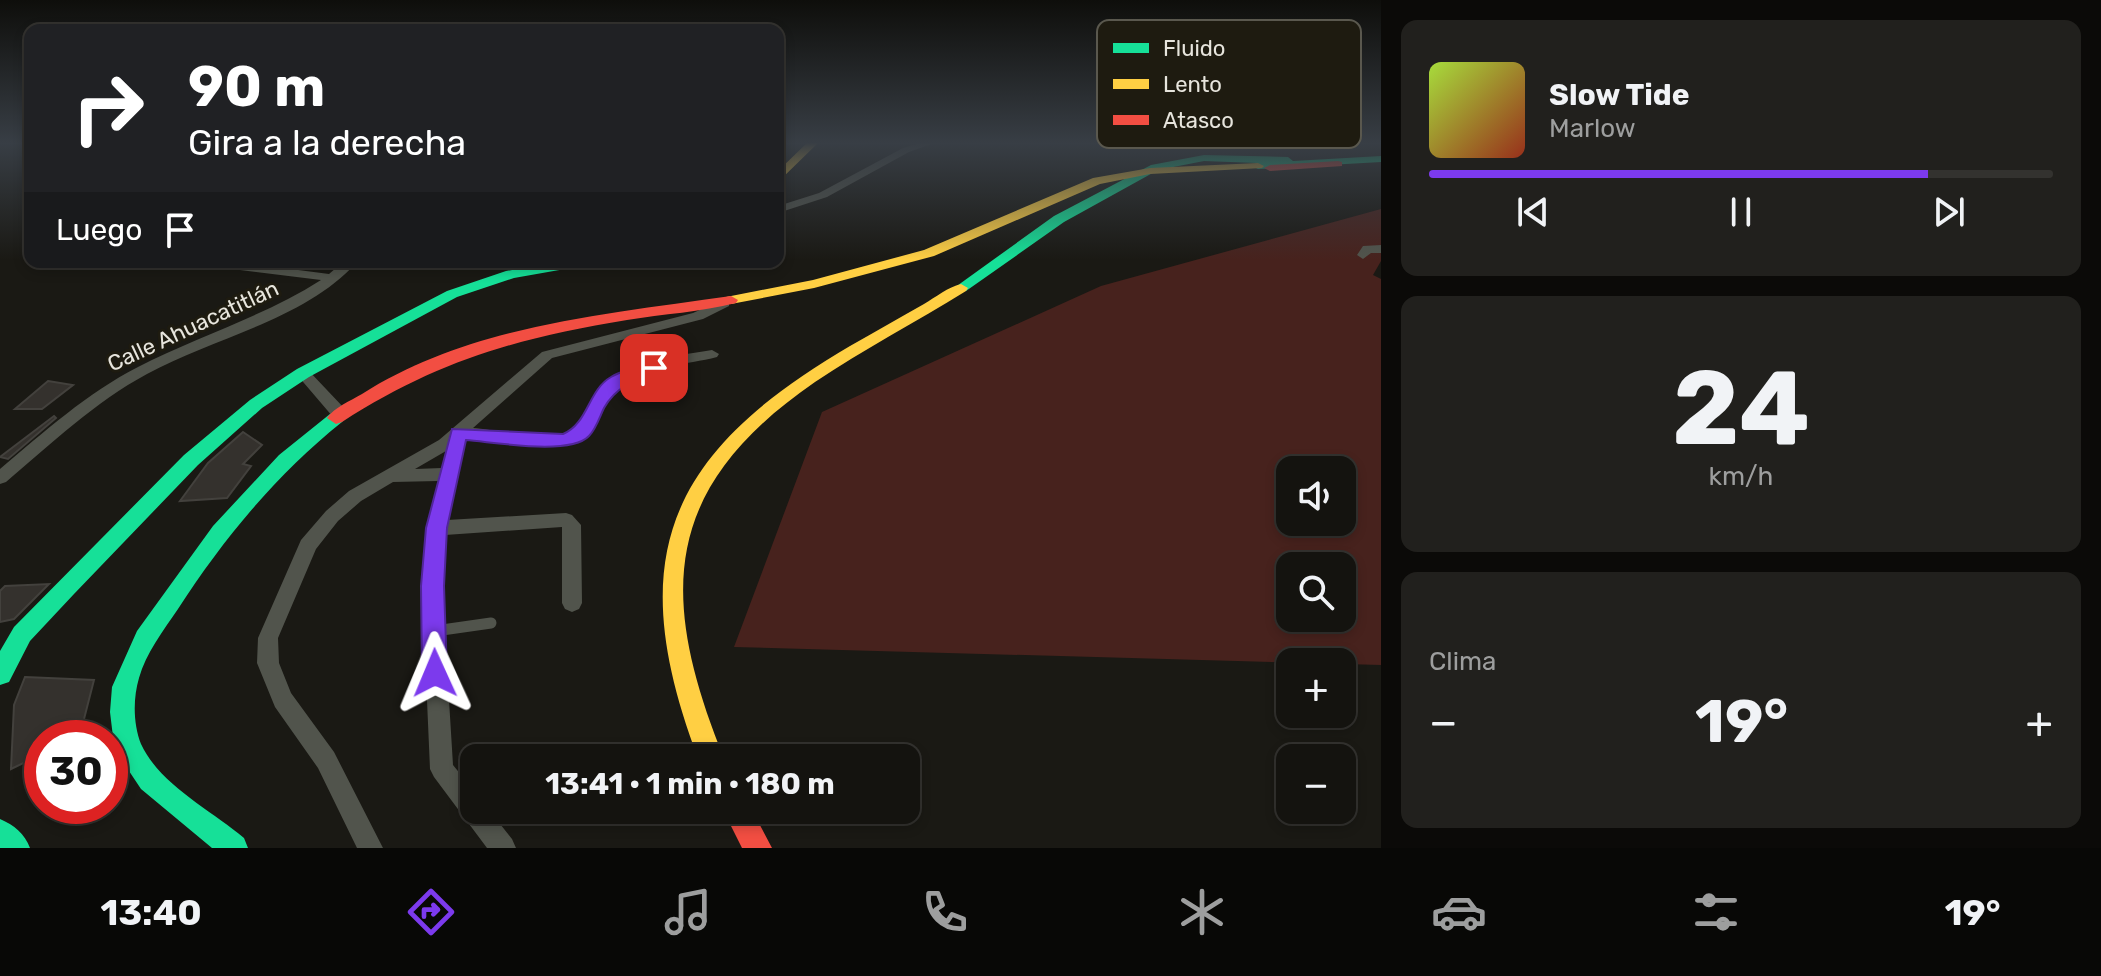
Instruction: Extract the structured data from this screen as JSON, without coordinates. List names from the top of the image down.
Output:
{
  "streets": {
    "street": ["Calle Ahuacatitlán"]
  },
  "legend": ["Fluido", "Lento", "Atasco"],
  "page": {
    "turn": ["90 m", "Gira a la derecha"],
    "song": ["Slow Tide", "Marlow"],
    "then": "Luego",
    "tile": [
      ["24", "km/h"],
      "Clima"
    ],
    "map_buttons": ["+", "−"],
    "heat": ["−", "19°", "+"],
    "limit": "30",
    "trip": "13:41 · 1 min · 180 m",
    "tabs": ["13:40", "19°"]
  }
}
